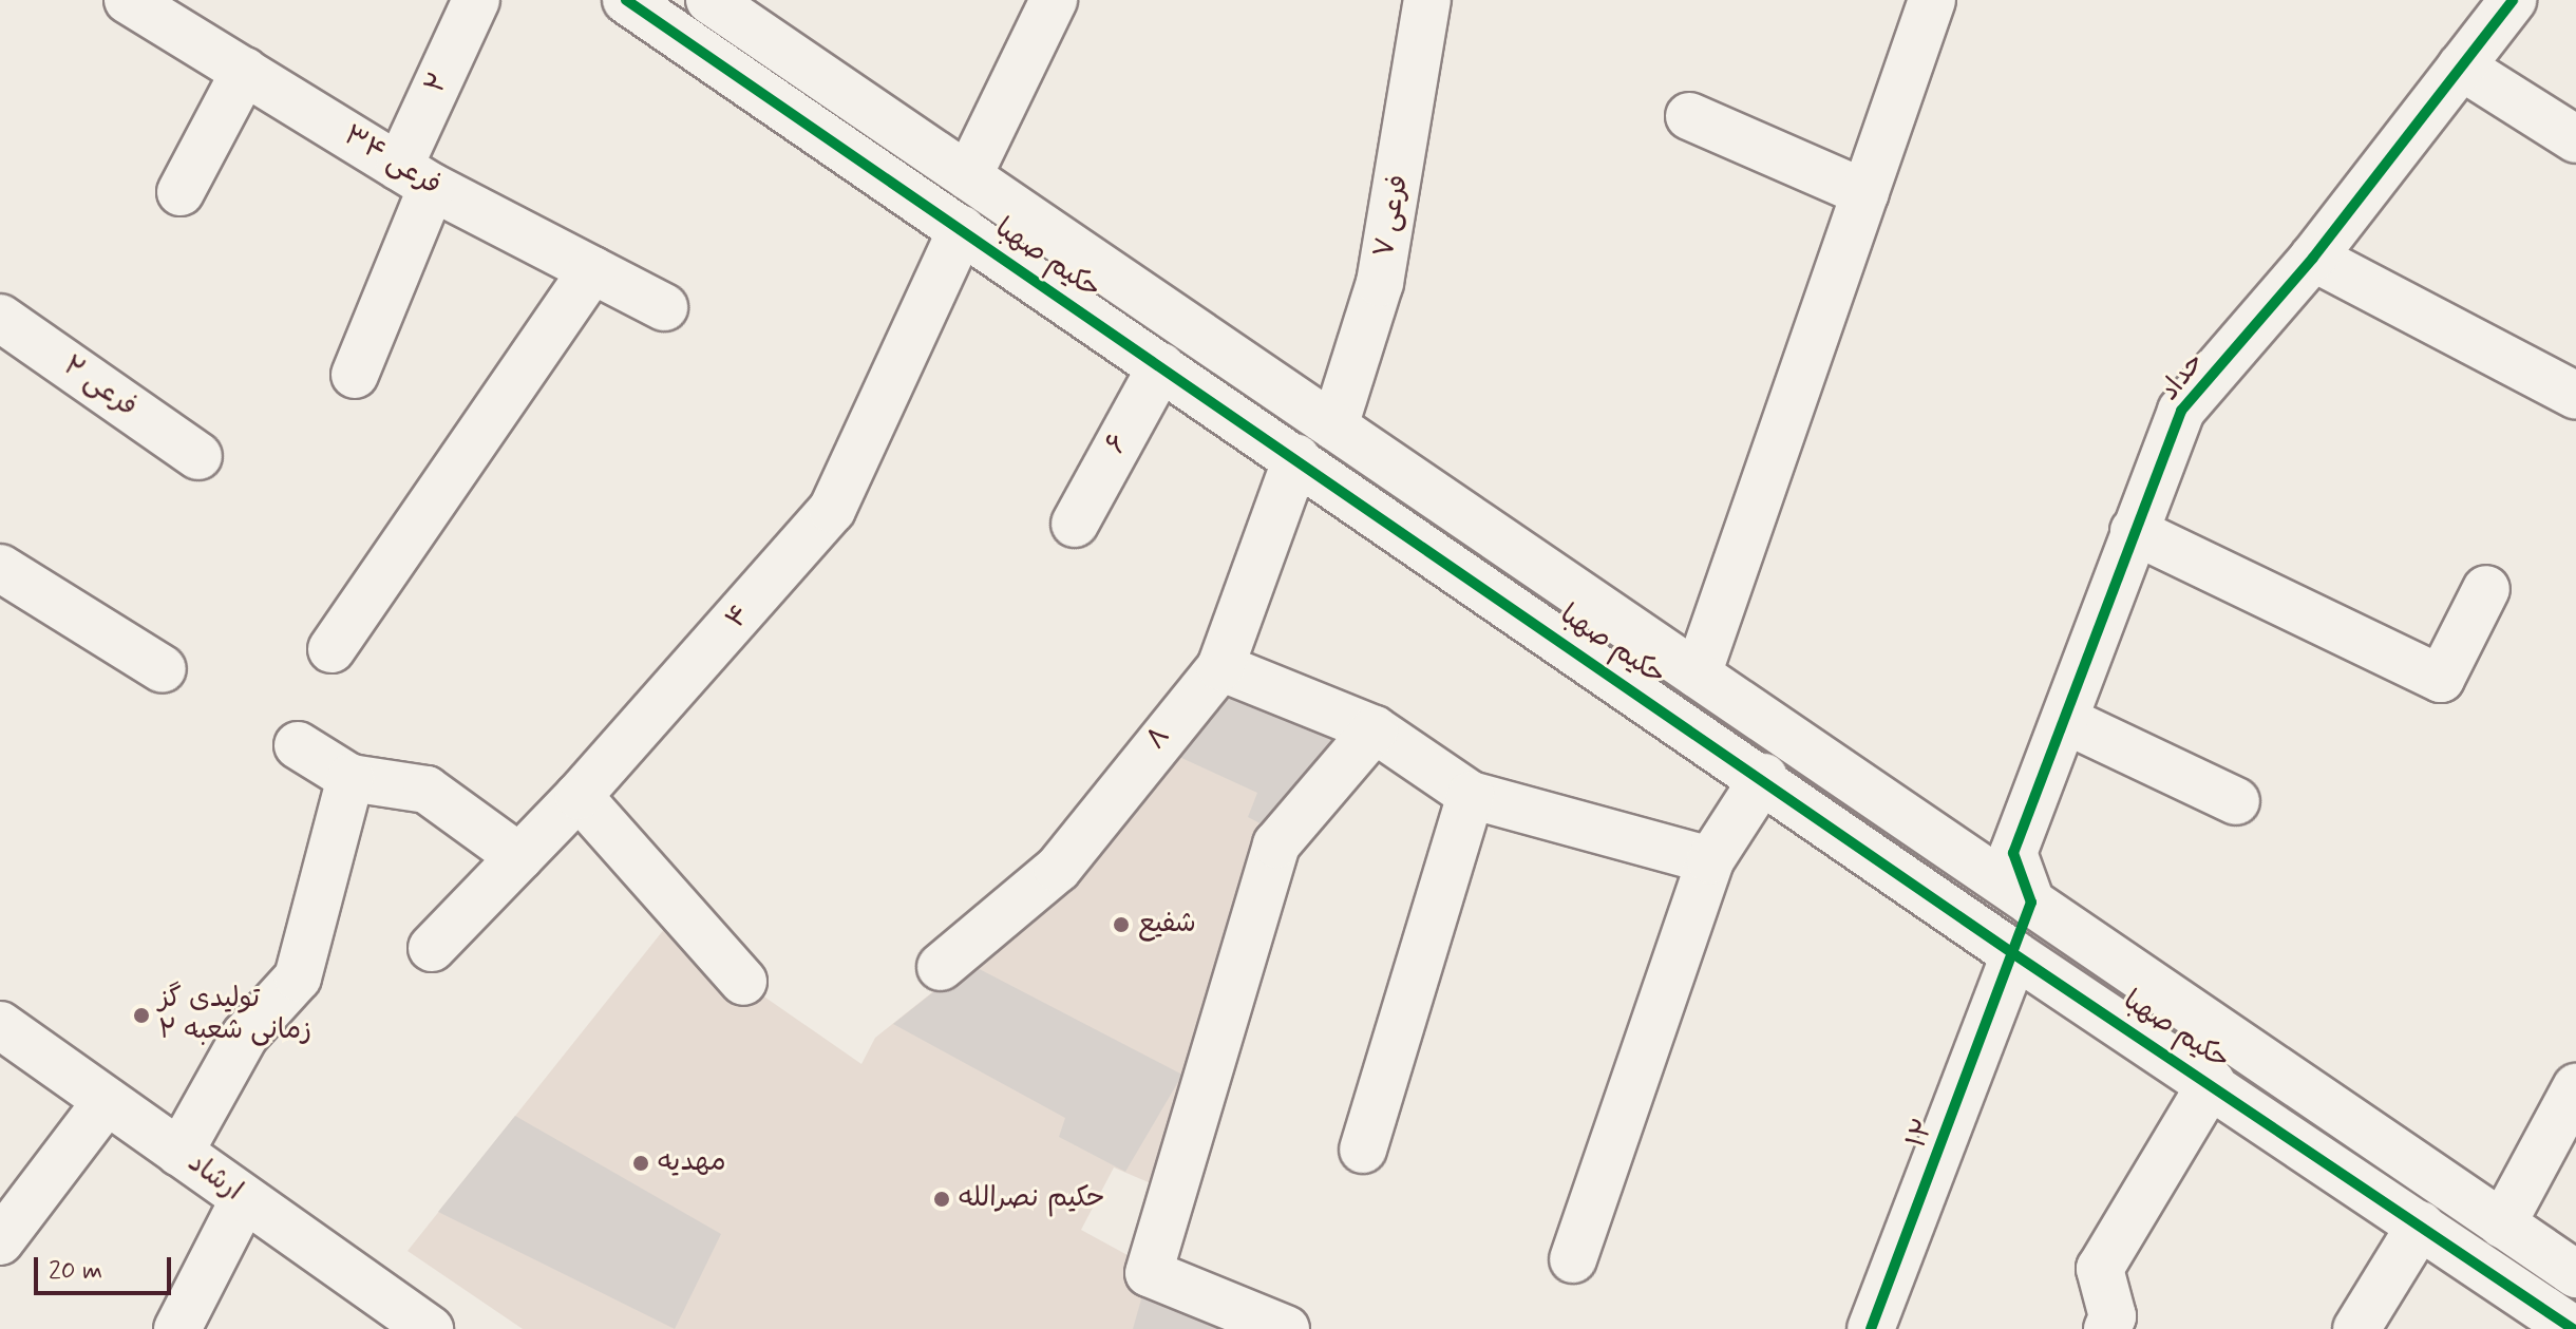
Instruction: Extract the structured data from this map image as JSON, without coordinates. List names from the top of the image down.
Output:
{
  "streets": {
    "street": [
      "۲",
      "فرعی ۳۴",
      "فرعی ۷",
      "حکیم صهبا",
      "حداد",
      "فرعی ۲",
      "۶",
      "۴",
      "۸",
      "۱۲",
      "ارشاد"
    ]
  },
  "crossings": [
    ["۲", "فرعی ۳۴"],
    ["فرعی ۷", "حکیم صهبا"],
    ["حکیم صهبا", "حداد"],
    ["حکیم صهبا", "۶"],
    ["حکیم صهبا", "۴"],
    ["حکیم صهبا", "۸"],
    ["حکیم صهبا", "۱۲"],
    ["حداد", "۱۲"]
  ],
  "places": [
    "شفیع",
    "تولیدی گز زمانی شعبه ۲",
    "مهدیه",
    "حکیم نصرالله"
  ],
  "scale_bar": "20 m"
}
